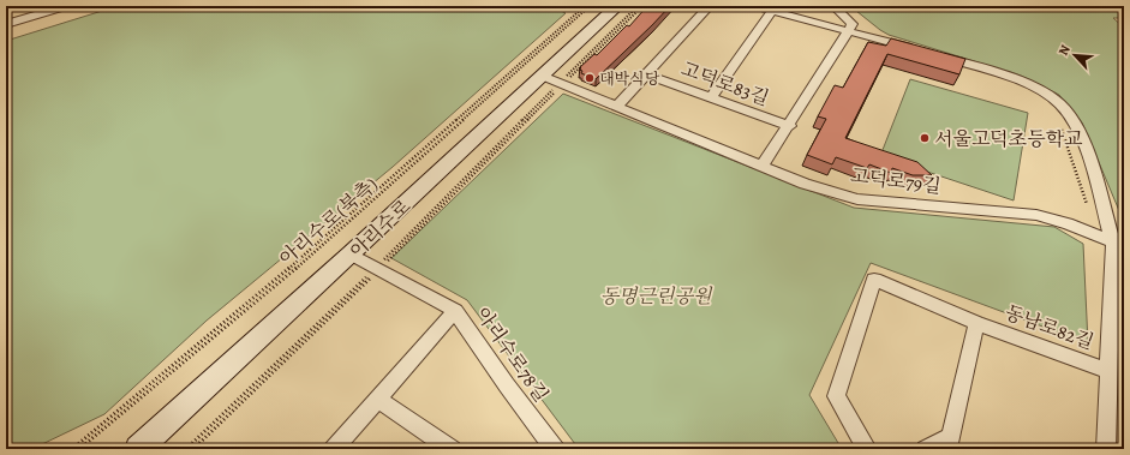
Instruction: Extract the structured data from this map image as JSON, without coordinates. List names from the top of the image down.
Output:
{
  "streets": {
    "main road": ["아리수로"],
    "street": [
      "고덕로83길",
      "고덕로79길",
      "동남로82길",
      "아리수로78길"
    ],
    "path": ["아리수로(북측)"]
  },
  "crossings": [
    ["고덕로79길", "아리수로"],
    ["고덕로79길", "동남로82길"],
    ["아리수로", "아리수로78길"]
  ],
  "parks": ["동명근린공원"],
  "places": ["대박식당", "서울고덕초등학교"],
  "north": "top left"
}
